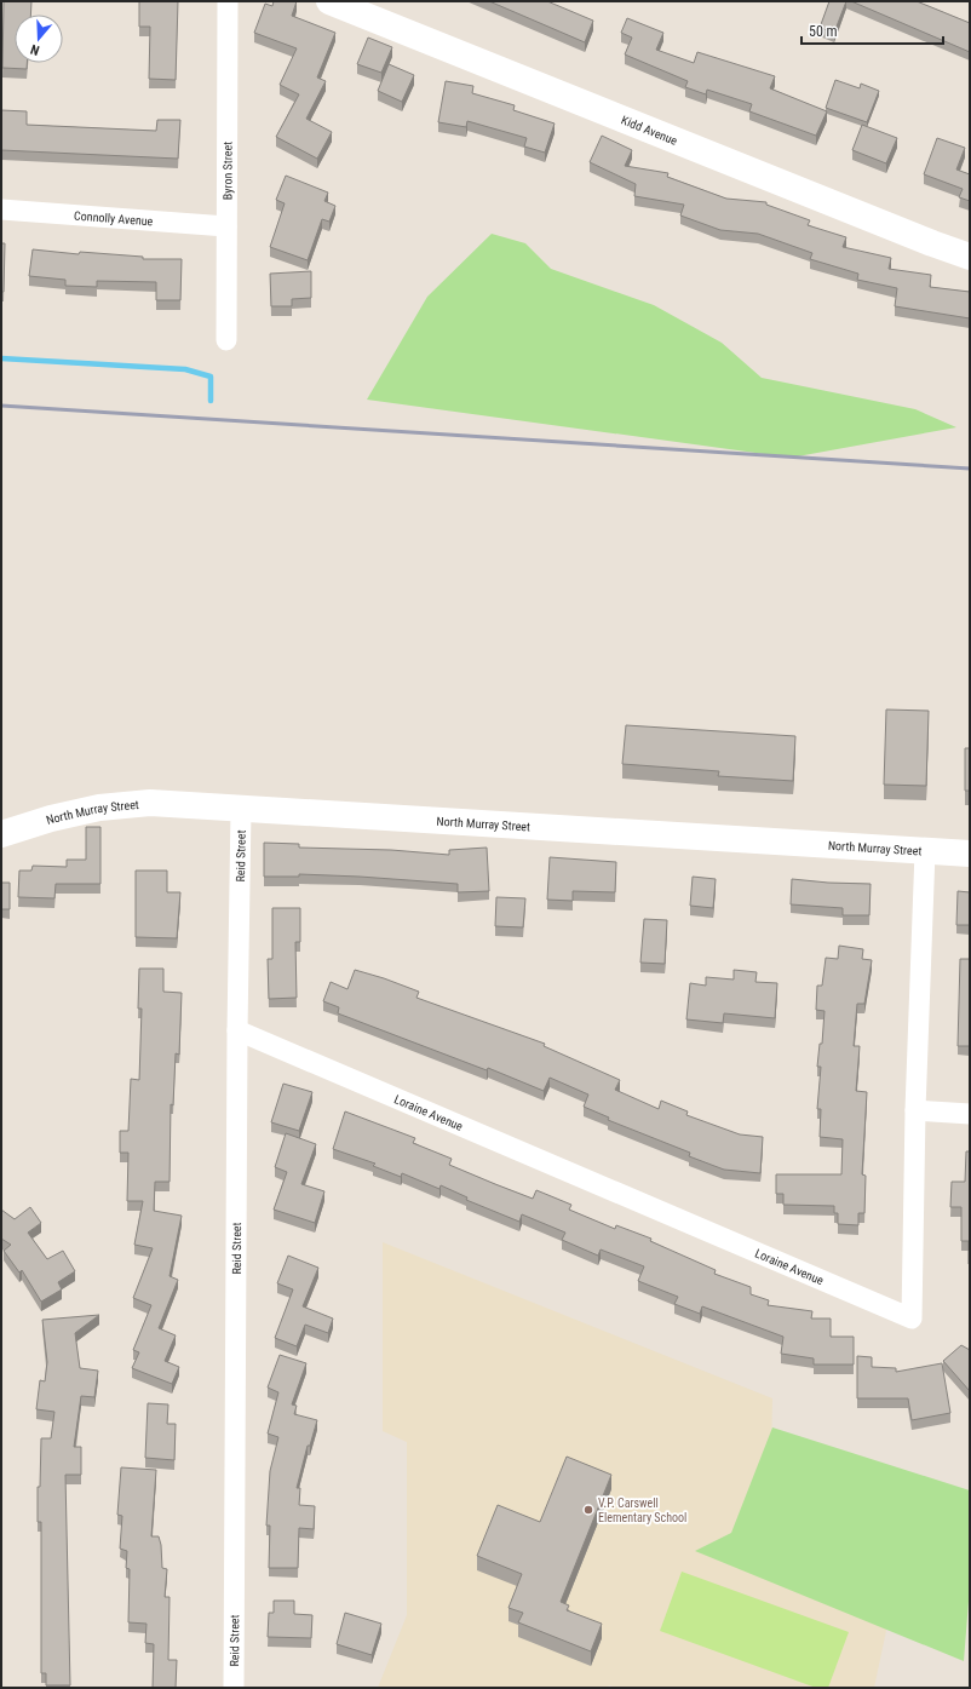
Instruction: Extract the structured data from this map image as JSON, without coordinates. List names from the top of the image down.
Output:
{
  "streets": {
    "street": [
      "Kidd Avenue",
      "Byron Street",
      "Connolly Avenue",
      "North Murray Street",
      "Reid Street",
      "Loraine Avenue"
    ]
  },
  "crossings": [
    ["Byron Street", "Connolly Avenue"],
    ["North Murray Street", "Reid Street"],
    ["North Murray Street", "Loraine Avenue"],
    ["Reid Street", "Loraine Avenue"]
  ],
  "places": ["V.P. Carswell Elementary School"],
  "scale_bar": "50 m",
  "north": "bottom"
}
